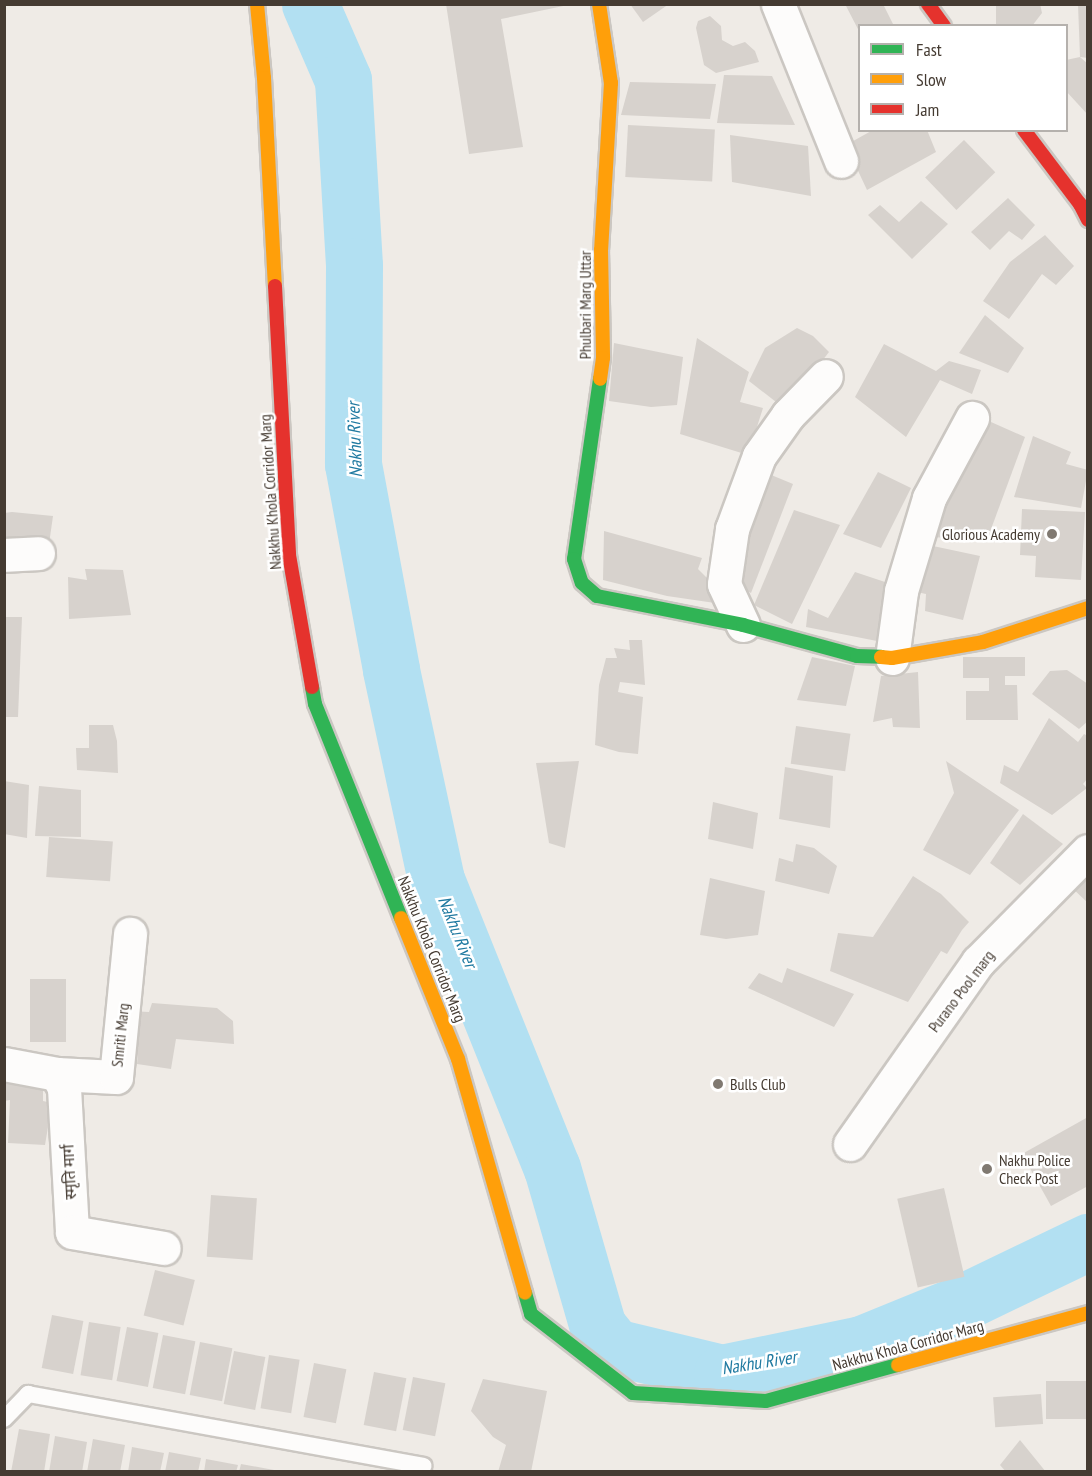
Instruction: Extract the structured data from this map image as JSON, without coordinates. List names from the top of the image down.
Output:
{
  "streets": {
    "street": [
      "Phulbari Marg Uttar",
      "Nakkhu Khola Corridor Marg",
      "Purano Pool marg",
      "Smriti Marg",
      "स्मृति मार्ग"
    ]
  },
  "crossings": [
    ["Smriti Marg", "स्मृति मार्ग"]
  ],
  "water": ["Nakhu River"],
  "places": ["Glorious Academy", "Bulls Club", "Nakhu Police Check Post"],
  "legend": ["Fast", "Slow", "Jam"]
}
